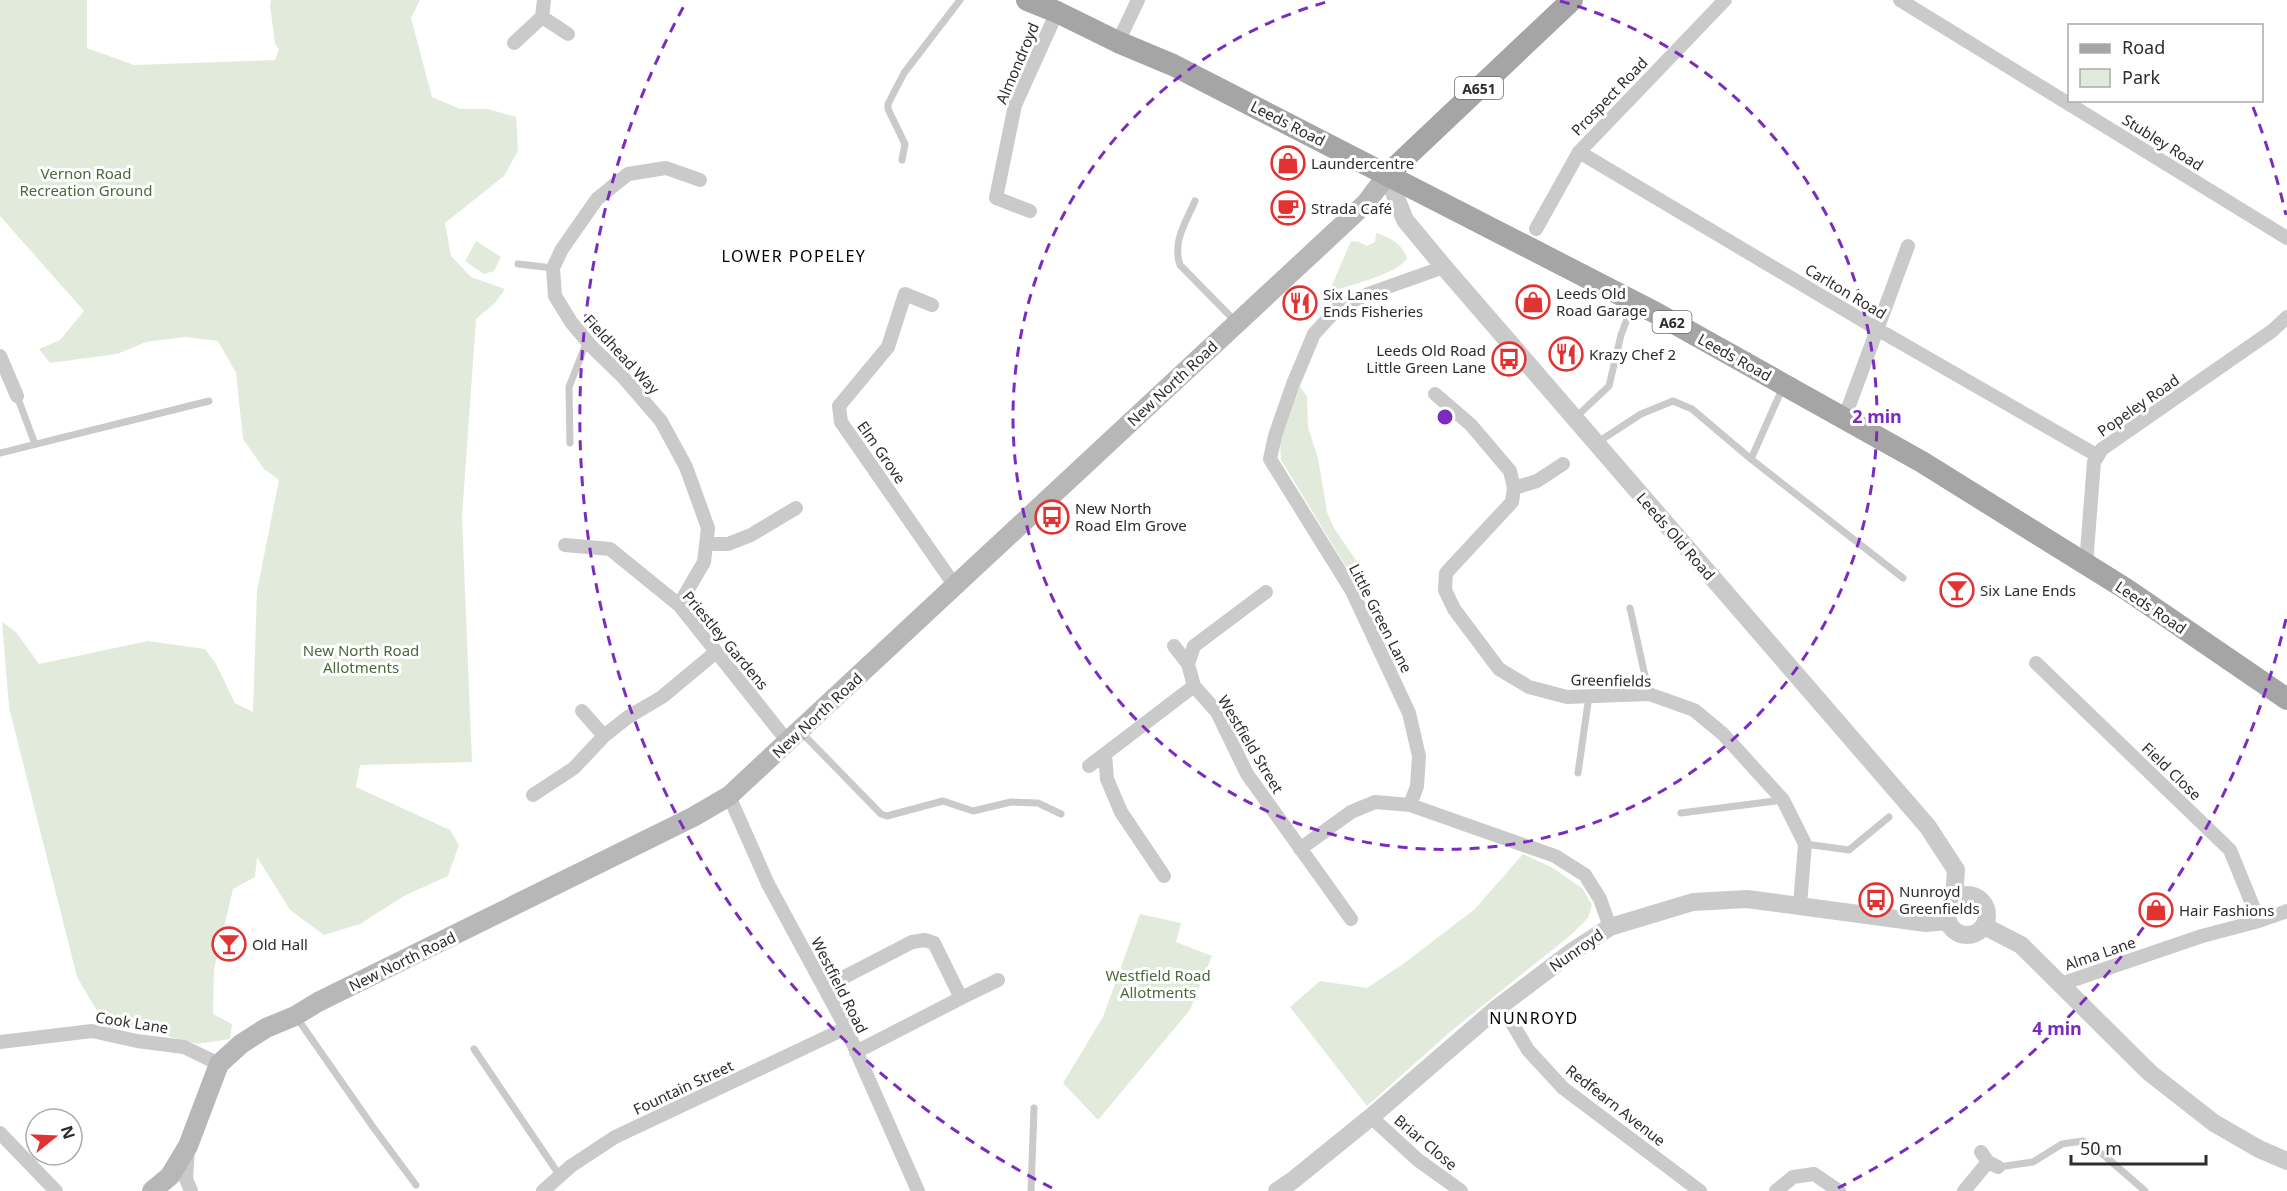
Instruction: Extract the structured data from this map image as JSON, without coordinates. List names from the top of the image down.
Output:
{
  "streets": {
    "main road": [
      "A651",
      "Leeds Road",
      "A62",
      "New North Road"
    ],
    "street": [
      "Almondroyd",
      "Prospect Road",
      "Stubley Road",
      "Carlton Road",
      "Fieldhead Way",
      "Popeley Road",
      "Elm Grove",
      "Leeds Old Road",
      "Little Green Lane",
      "Priestley Gardens",
      "Greenfields",
      "Westfield Street",
      "Field Close",
      "Nunroyd",
      "Alma Lane",
      "Westfield Road",
      "Cook Lane",
      "Fountain Street",
      "Redfearn Avenue",
      "Briar Close"
    ]
  },
  "crossings": [
    ["Almondroyd", "Leeds Road"],
    ["A651", "Leeds Road"],
    ["A651", "New North Road"],
    ["A651", "Leeds Old Road"],
    ["Prospect Road", "Carlton Road"],
    ["Leeds Road", "New North Road"],
    ["Leeds Road", "Popeley Road"],
    ["Leeds Road", "Leeds Old Road"],
    ["Carlton Road", "Popeley Road"],
    ["Fieldhead Way", "Priestley Gardens"],
    ["New North Road", "Elm Grove"],
    ["New North Road", "Leeds Old Road"],
    ["New North Road", "Priestley Gardens"],
    ["New North Road", "Westfield Road"],
    ["New North Road", "Cook Lane"],
    ["Leeds Old Road", "Little Green Lane"],
    ["Leeds Old Road", "Nunroyd"],
    ["Field Close", "Alma Lane"],
    ["Nunroyd", "Redfearn Avenue"],
    ["Nunroyd", "Briar Close"],
    ["Westfield Road", "Fountain Street"]
  ],
  "districts": ["LOWER POPELEY", "NUNROYD"],
  "parks": ["Vernon Road Recreation Ground", "New North Road Allotments", "Westfield Road Allotments"],
  "places": {
    "shop": ["Laundercentre", "Leeds Old Road Garage", "Hair Fashions"],
    "cafe": ["Strada Café"],
    "restaurant": ["Six Lanes Ends Fisheries", "Krazy Chef 2"],
    "bus stop": ["Leeds Old Road Little Green Lane", "New North Road Elm Grove", "Nunroyd Greenfields"],
    "bar": ["Six Lane Ends", "Old Hall"]
  },
  "legend": ["Road", "Park"],
  "scale_bar": "50 m",
  "north": "right",
  "rings": ["2 min", "4 min"]
}
